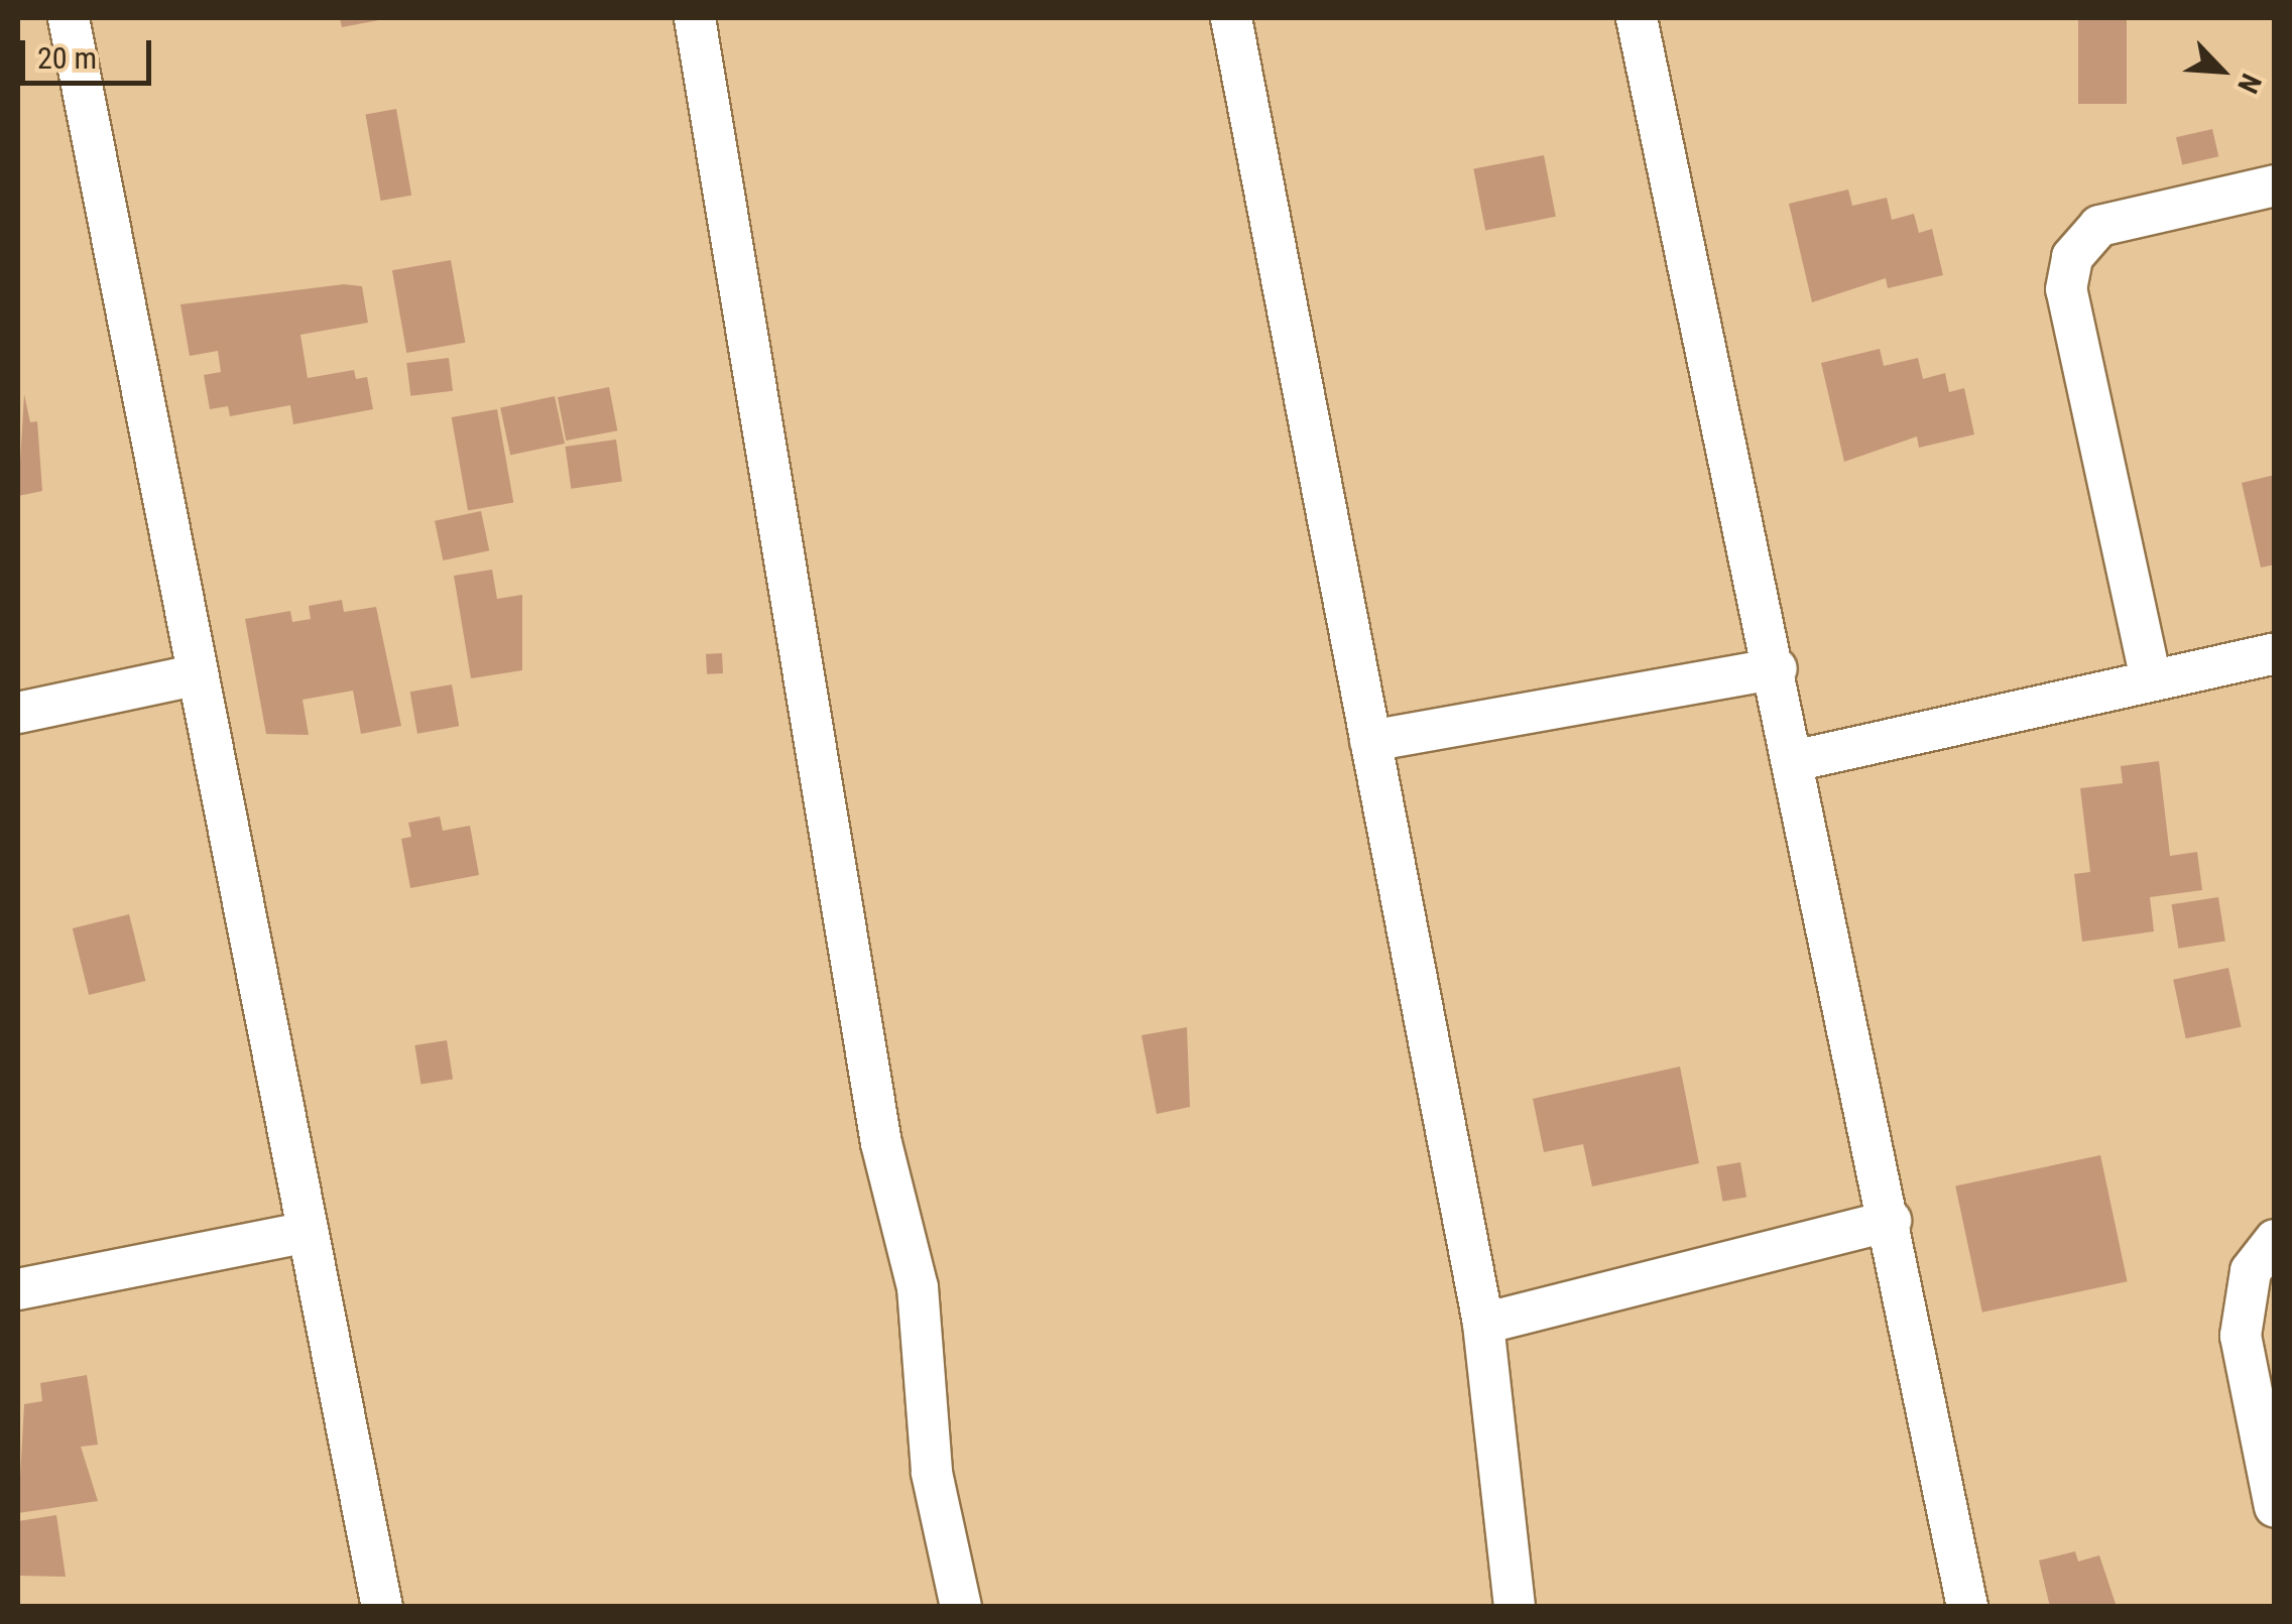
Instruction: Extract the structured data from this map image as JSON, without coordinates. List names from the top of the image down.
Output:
{
  "scale_bar": "20 m",
  "north": "bottom right"
}
